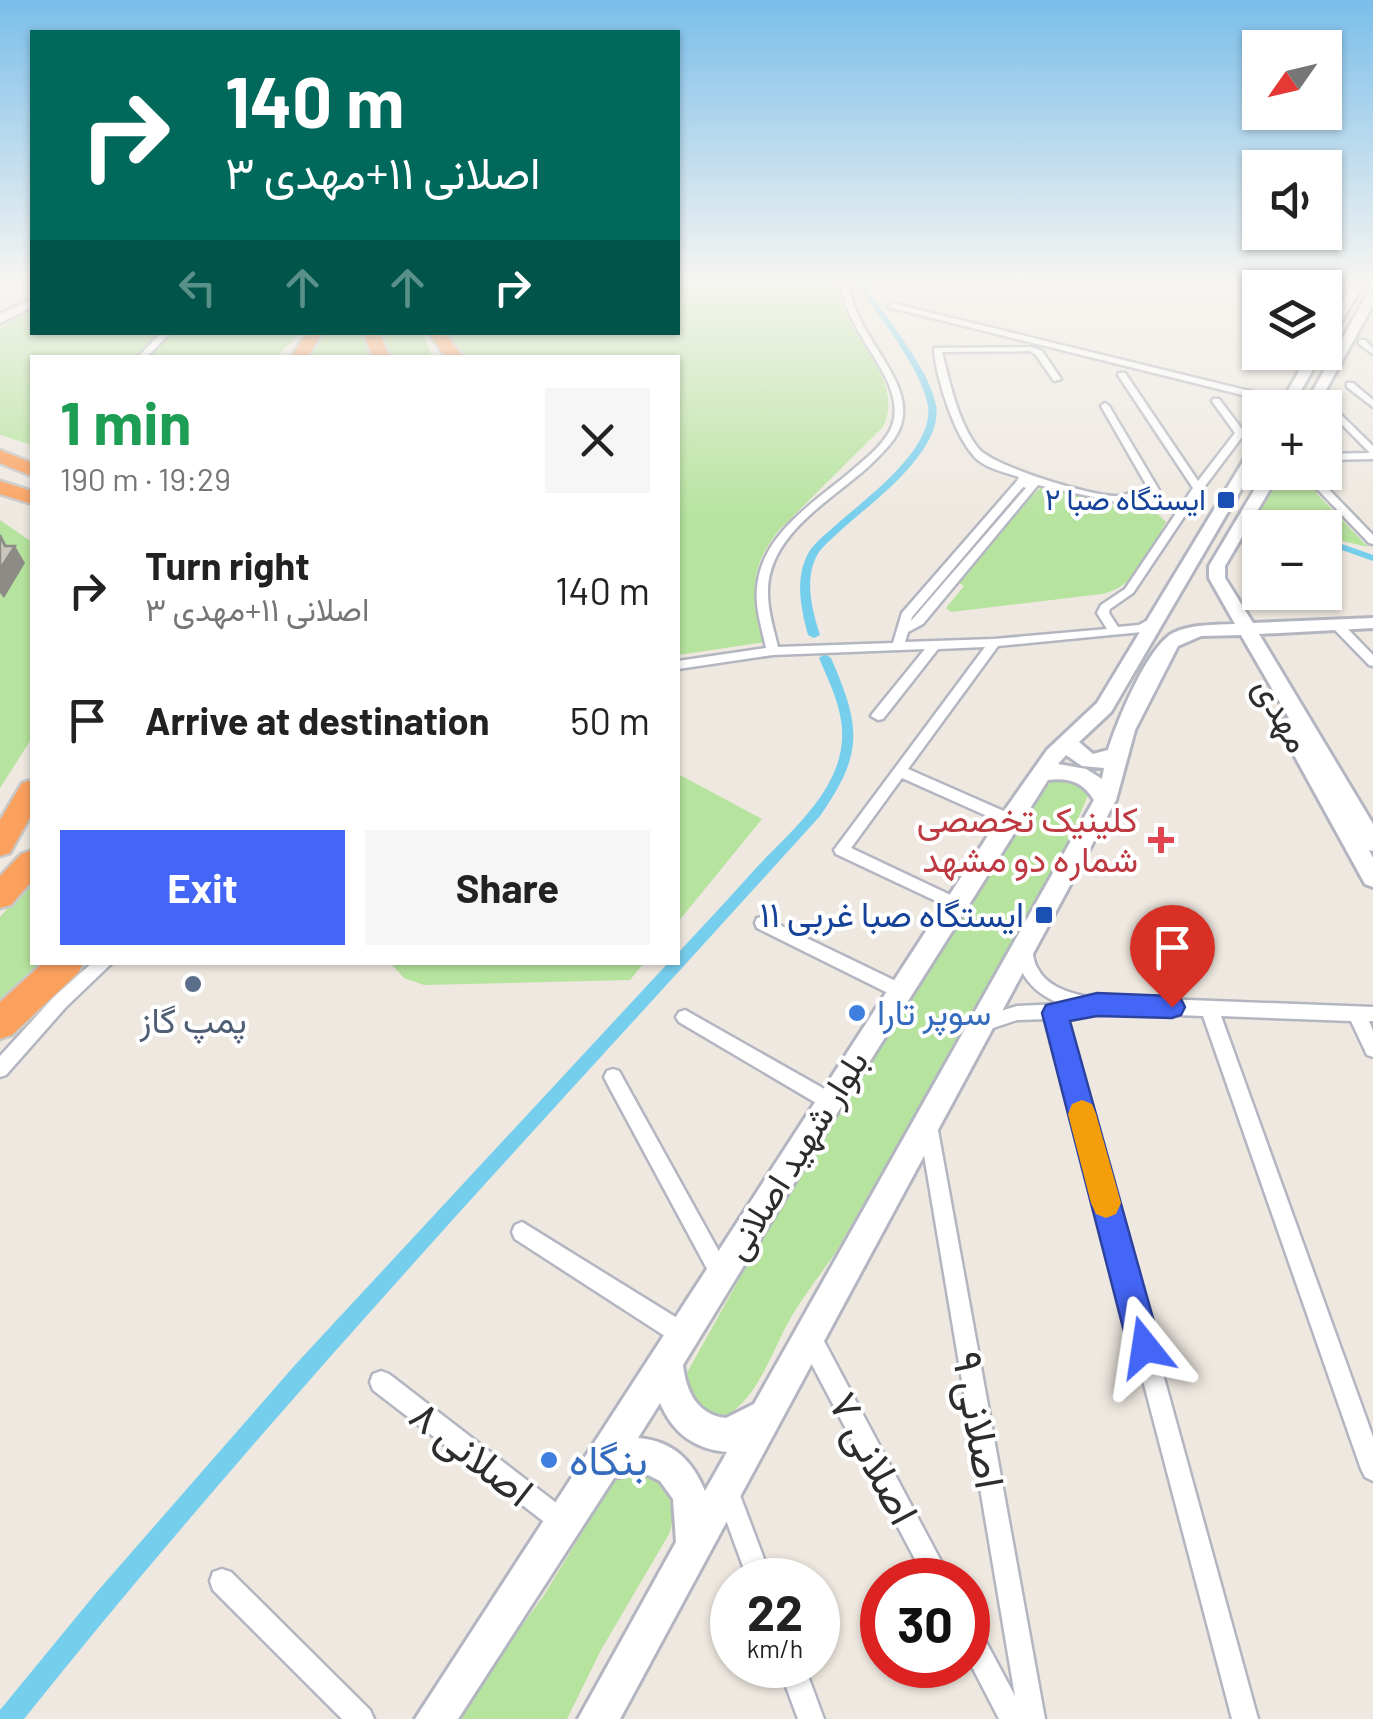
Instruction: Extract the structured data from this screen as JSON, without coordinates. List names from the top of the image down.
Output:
{
  "streets": {
    "main road": ["مهدی", "بلوار شهید اصلانی"],
    "street": ["اصلانی ۹", "اصلانی ۸", "اصلانی ۷"]
  },
  "crossings": [
    ["مهدی", "بلوار شهید اصلانی"],
    ["بلوار شهید اصلانی", "اصلانی ۸"]
  ],
  "places": {
    "transit": ["ایستگاه صبا ۲", "ایستگاه صبا غربی ۱۱"],
    "health": ["کلینیک تخصصی شمار‌ه دو مشهد"],
    "other": ["پمپ گاز", "سوپر تارا", "بنگاه"]
  },
  "north": "bottom left",
  "page": {
    "map_buttons": ["+", "−"],
    "turn": ["140 m", "اصلانی ۱۱+مهدی ۳"],
    "heading": ["1 min", "190 m · 19:29"],
    "list": [
      {
        "name": "Turn right",
        "note": "اصلانی ۱۱+مهدی ۳",
        "value": "140 m"
      },
      {
        "name": "Arrive at destination",
        "value": "50 m"
      }
    ],
    "buttons": ["Exit", "Share"],
    "speed": "22 km/h",
    "limit": "30"
  }
}
